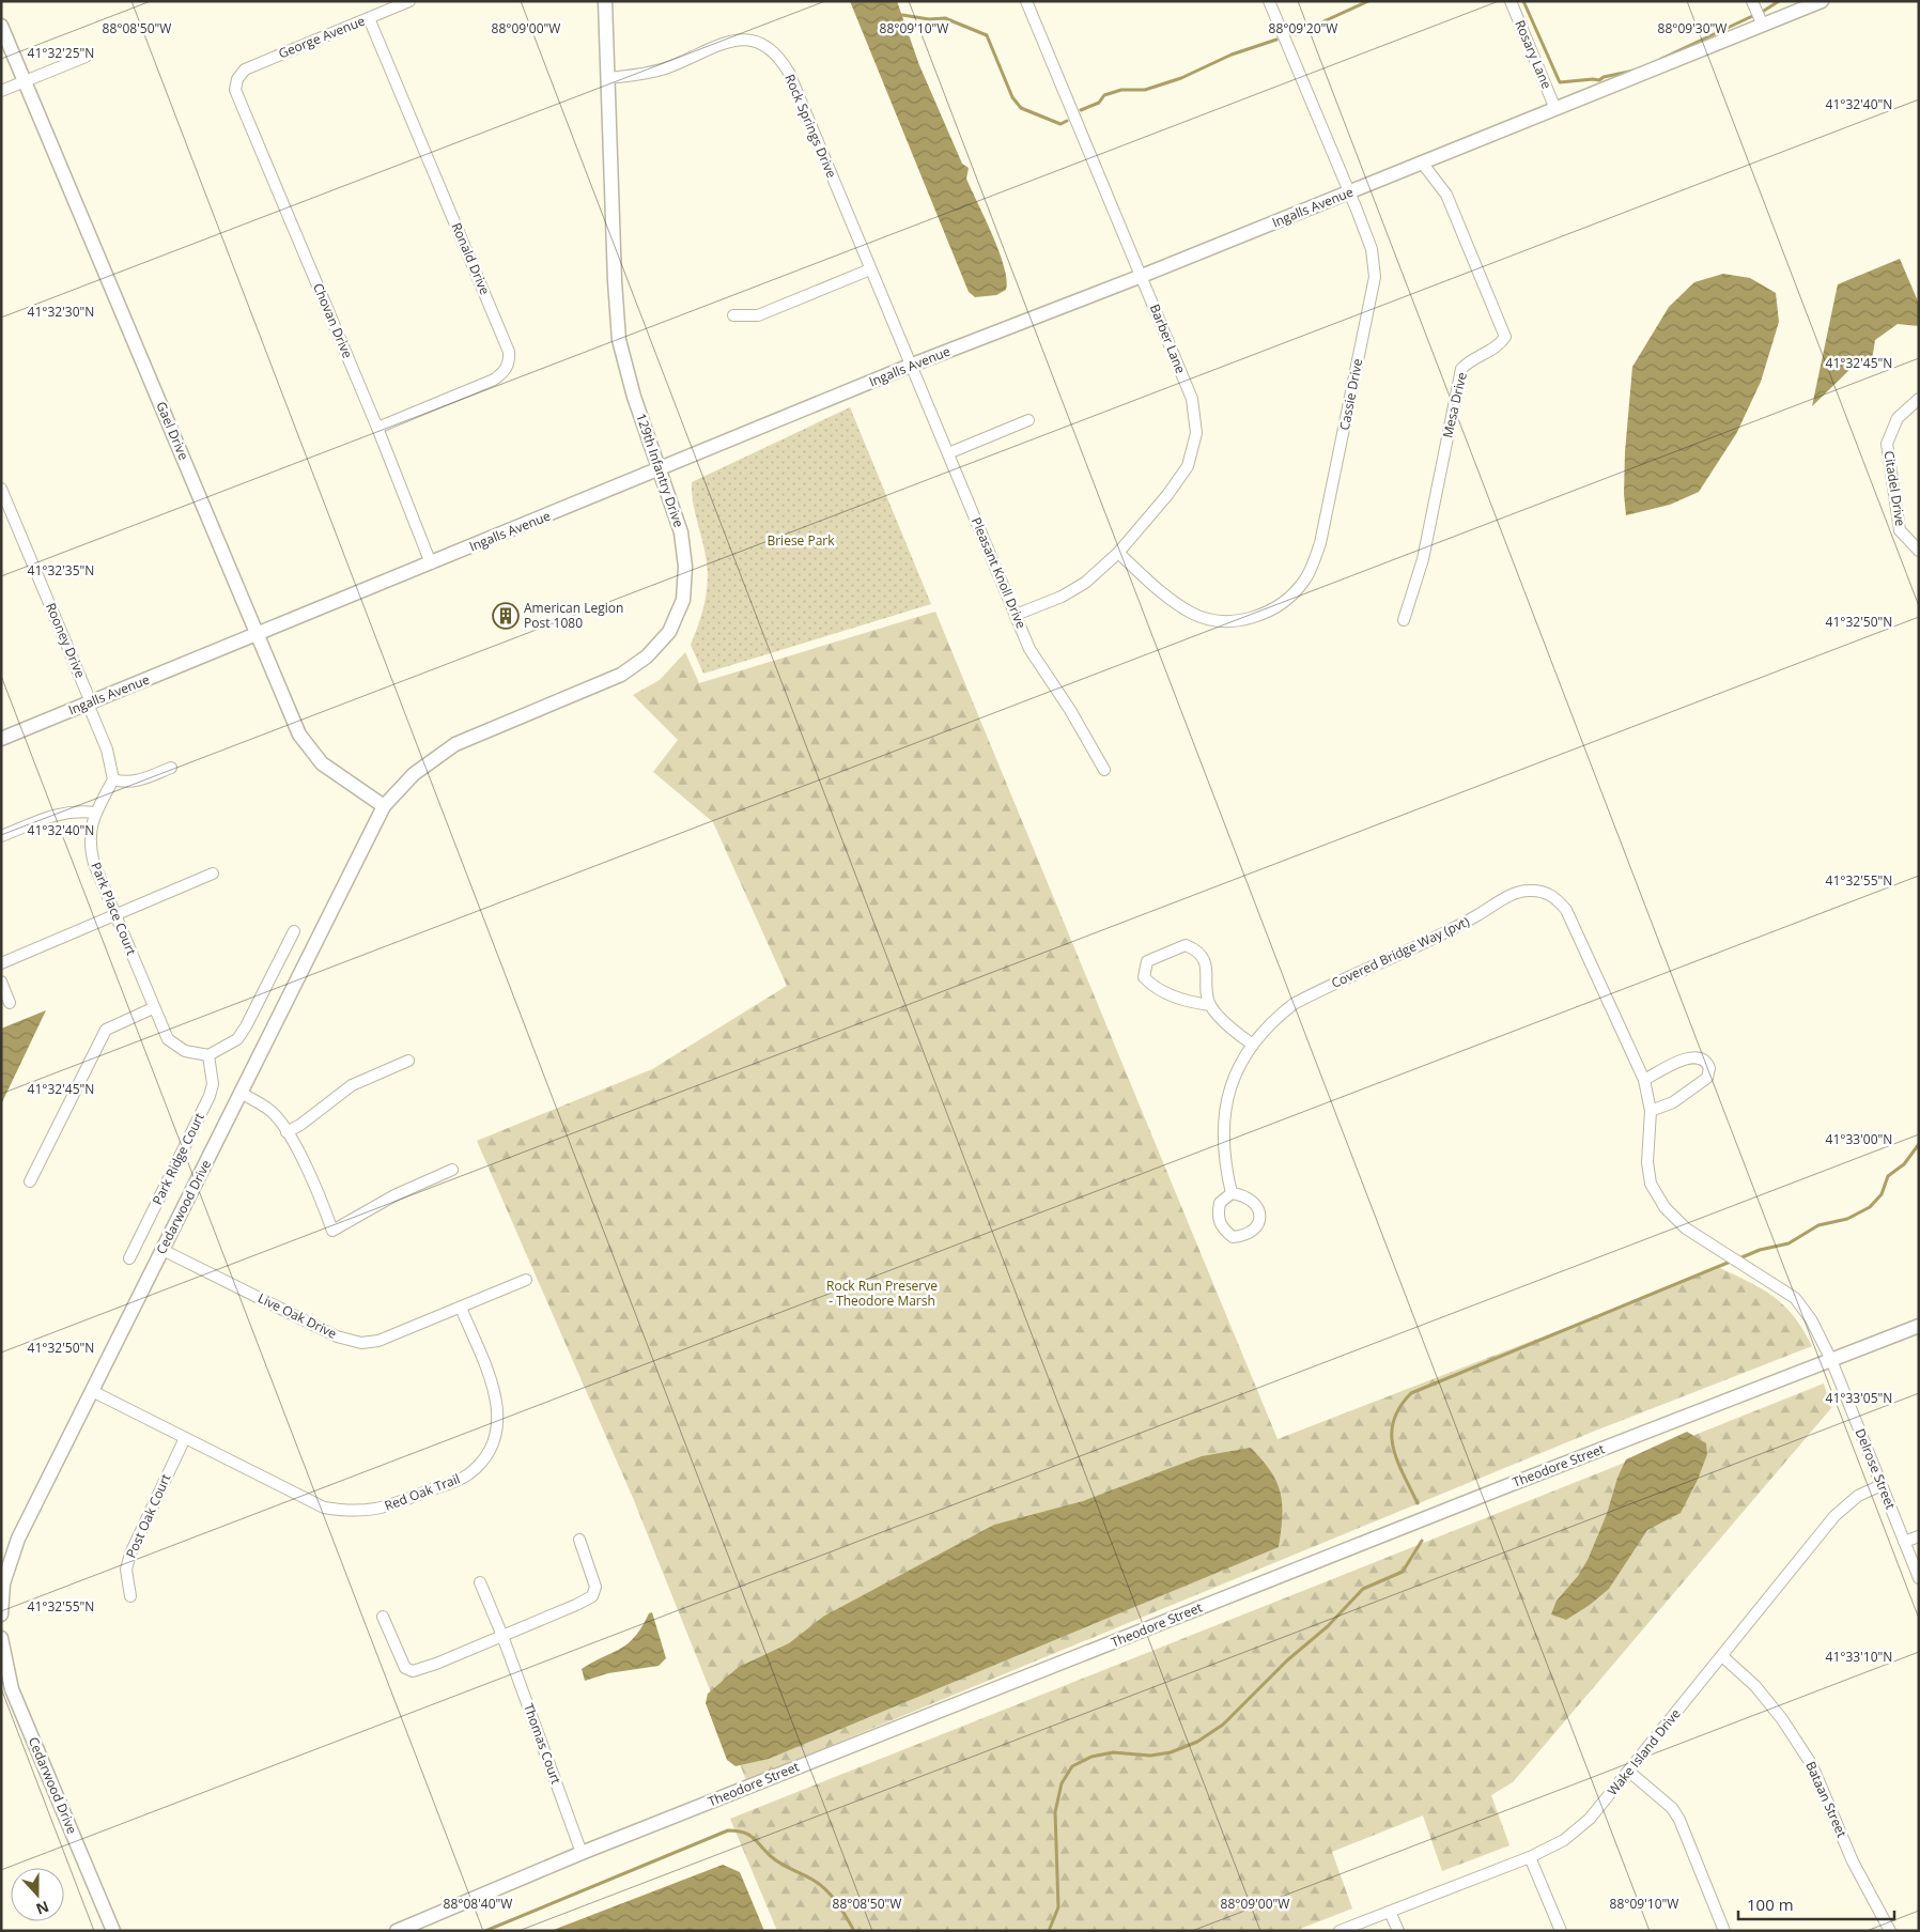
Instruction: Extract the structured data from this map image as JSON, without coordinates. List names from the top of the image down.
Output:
{
  "streets": {
    "street": [
      "George Avenue",
      "Rosary Lane",
      "Rock Springs Drive",
      "Ingalls Avenue",
      "Ronald Drive",
      "Chovan Drive",
      "Barber Lane",
      "Cassie Drive",
      "Mesa Drive",
      "Gael Drive",
      "129th Infantry Drive",
      "Citadel Drive",
      "Pleasant Knoll Drive",
      "Rooney Drive",
      "Park Place Court",
      "Covered Bridge Way (pvt)",
      "Park Ridge Court",
      "Cedarwood Drive",
      "Live Oak Drive",
      "Theodore Street",
      "Delrose Street",
      "Red Oak Trail",
      "Post Oak Court",
      "Thomas Court",
      "Wake Island Drive",
      "Bataan Street"
    ]
  },
  "crossings": [
    ["George Avenue", "Ronald Drive"],
    ["George Avenue", "Chovan Drive"],
    ["Rosary Lane", "Ingalls Avenue"],
    ["Rock Springs Drive", "Ingalls Avenue"],
    ["Rock Springs Drive", "129th Infantry Drive"],
    ["Rock Springs Drive", "Pleasant Knoll Drive"],
    ["Ingalls Avenue", "Chovan Drive"],
    ["Ingalls Avenue", "Barber Lane"],
    ["Ingalls Avenue", "Cassie Drive"],
    ["Ingalls Avenue", "Mesa Drive"],
    ["Ingalls Avenue", "Gael Drive"],
    ["Ingalls Avenue", "129th Infantry Drive"],
    ["Ingalls Avenue", "Pleasant Knoll Drive"],
    ["Ingalls Avenue", "Rooney Drive"],
    ["Ronald Drive", "Chovan Drive"],
    ["Barber Lane", "Cassie Drive"],
    ["Barber Lane", "Pleasant Knoll Drive"],
    ["Gael Drive", "129th Infantry Drive"],
    ["Gael Drive", "Cedarwood Drive"],
    ["129th Infantry Drive", "Cedarwood Drive"],
    ["Park Place Court", "Park Ridge Court"],
    ["Covered Bridge Way (pvt)", "Theodore Street"],
    ["Covered Bridge Way (pvt)", "Delrose Street"],
    ["Cedarwood Drive", "Live Oak Drive"],
    ["Cedarwood Drive", "Red Oak Trail"],
    ["Live Oak Drive", "Red Oak Trail"],
    ["Theodore Street", "Delrose Street"],
    ["Theodore Street", "Thomas Court"],
    ["Delrose Street", "Wake Island Drive"],
    ["Red Oak Trail", "Post Oak Court"],
    ["Wake Island Drive", "Bataan Street"]
  ],
  "parks": ["Briese Park", "Rock Run Preserve - Theodore Marsh"],
  "places": {
    "building": ["American Legion Post 1080"]
  },
  "scale_bar": "100 m",
  "north": "bottom",
  "coordinates": [
    "88°09'30\"W",
    "88°08'50\"W",
    "88°09'00\"W",
    "88°09'10\"W",
    "88°09'20\"W",
    "41°32'25\"N",
    "41°32'40\"N",
    "41°32'30\"N",
    "41°32'45\"N",
    "41°32'35\"N",
    "41°32'50\"N",
    "41°32'55\"N",
    "41°33'00\"N",
    "41°33'05\"N",
    "41°33'10\"N",
    "88°08'40\"W"
  ]
}
